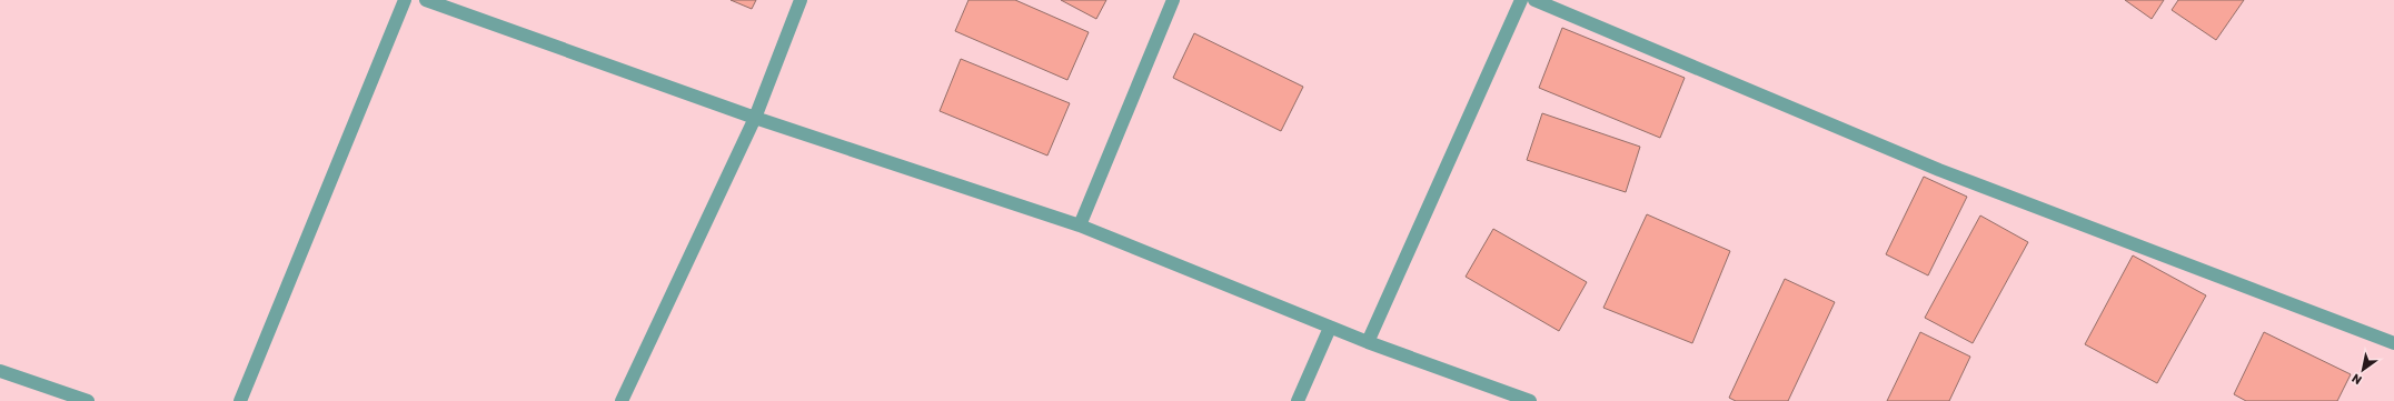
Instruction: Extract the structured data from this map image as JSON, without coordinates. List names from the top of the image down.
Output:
{
  "north": "bottom left"
}
